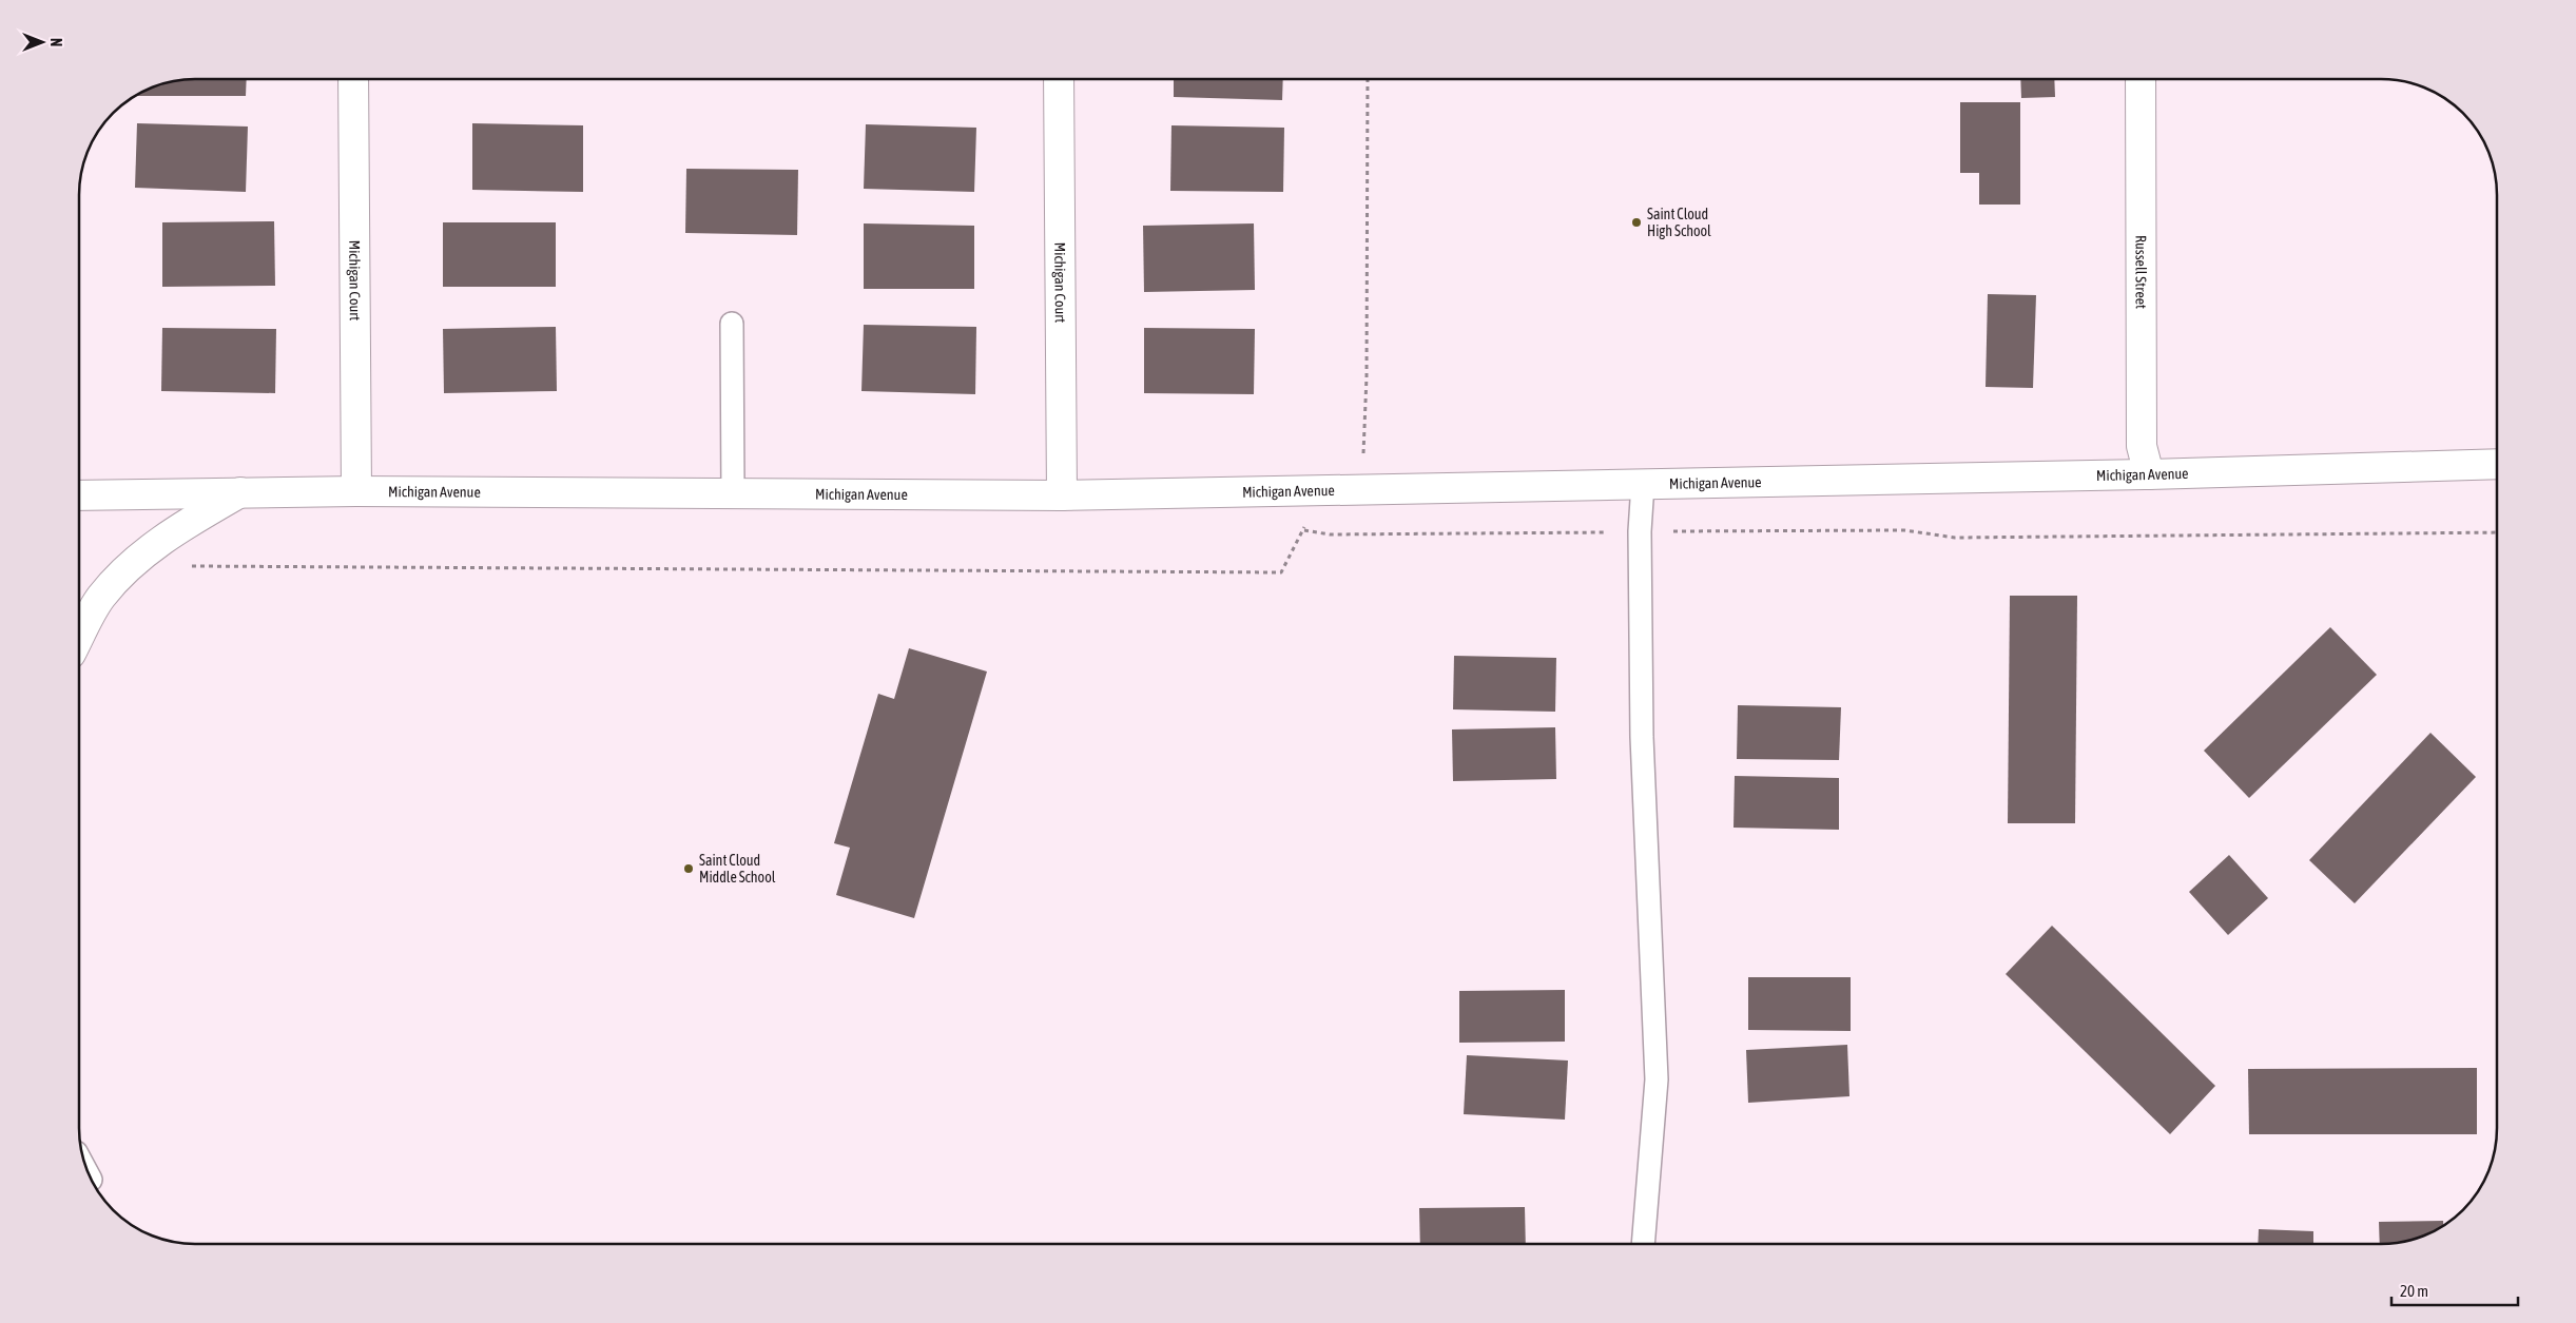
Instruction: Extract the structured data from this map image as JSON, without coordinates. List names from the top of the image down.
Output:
{
  "streets": {
    "street": ["Russell Street", "Michigan Court", "Michigan Avenue"]
  },
  "crossings": [
    ["Russell Street", "Michigan Avenue"],
    ["Michigan Court", "Michigan Avenue"]
  ],
  "places": ["Saint Cloud High School", "Saint Cloud Middle School"],
  "scale_bar": "20 m",
  "north": "right"
}
